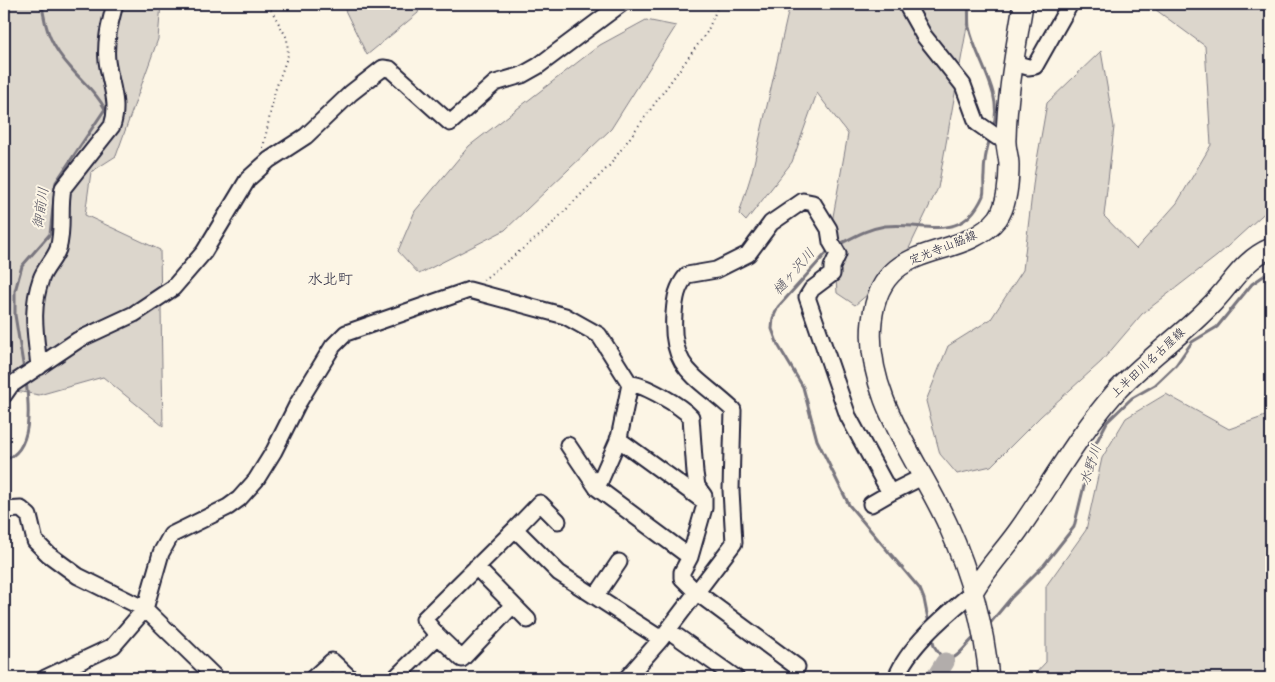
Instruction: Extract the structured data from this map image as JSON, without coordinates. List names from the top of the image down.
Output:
{
  "streets": {
    "main road": ["定光寺山脇線", "上半田川名古屋線"]
  },
  "crossings": [
    ["定光寺山脇線", "上半田川名古屋線"]
  ],
  "districts": ["水北町"],
  "water": ["御前川", "樋ヶ沢川", "水野川"]
}
